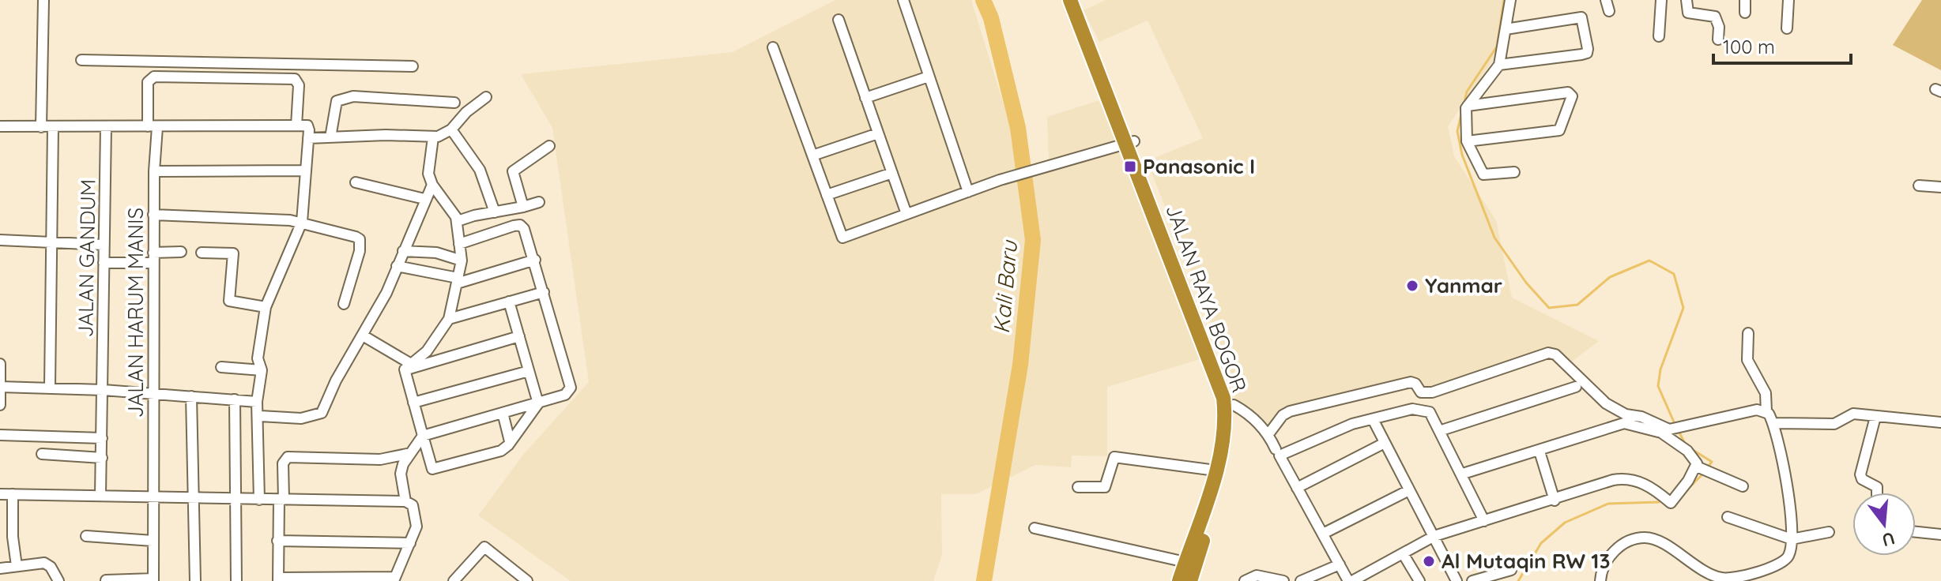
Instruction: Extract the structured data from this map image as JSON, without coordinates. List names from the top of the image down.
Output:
{
  "streets": {
    "highway": ["JALAN RAYA BOGOR"],
    "street": ["JALAN GANDUM", "JALAN HARUM MANIS"]
  },
  "water": ["Kali Baru"],
  "places": {
    "transit": ["Panasonic I"],
    "other": ["Yanmar", "Al Mutaqin RW 13"]
  },
  "scale_bar": "100 m",
  "north": "bottom"
}
